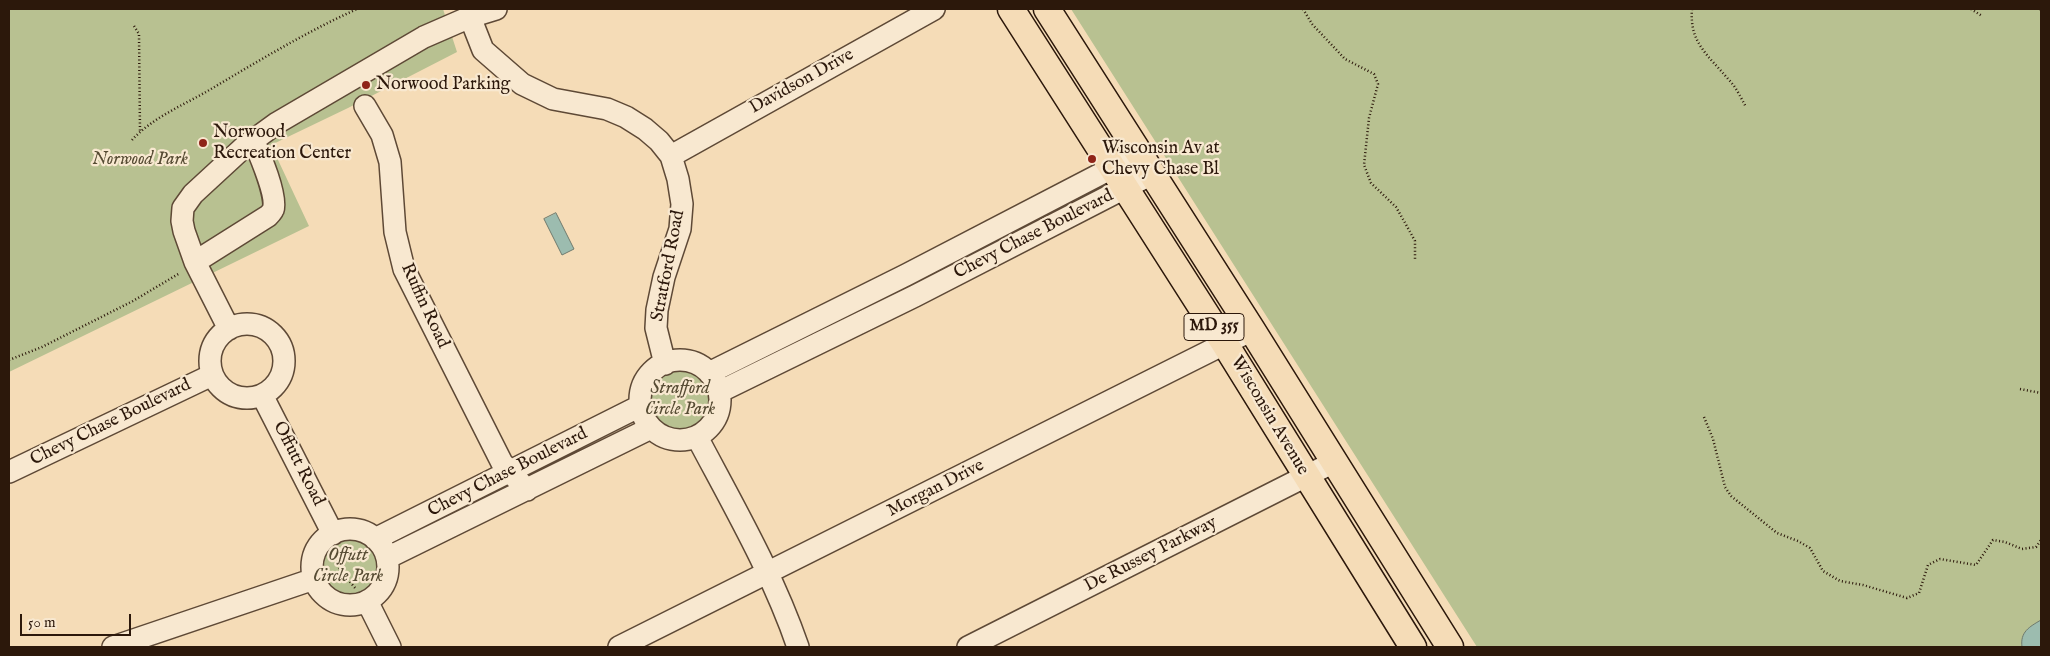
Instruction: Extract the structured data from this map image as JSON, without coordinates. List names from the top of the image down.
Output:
{
  "streets": {
    "main road": ["MD 355", "Wisconsin Avenue"],
    "street": [
      "Davidson Drive",
      "Chevy Chase Boulevard",
      "Stratford Road",
      "Ruffin Road",
      "Offutt Road",
      "Morgan Drive",
      "De Russey Parkway"
    ]
  },
  "crossings": [
    ["Davidson Drive", "Stratford Road"],
    ["Chevy Chase Boulevard", "Stratford Road"],
    ["Chevy Chase Boulevard", "Ruffin Road"],
    ["Chevy Chase Boulevard", "Wisconsin Avenue"],
    ["Chevy Chase Boulevard", "Offutt Road"],
    ["Wisconsin Avenue", "Morgan Drive"],
    ["Wisconsin Avenue", "De Russey Parkway"]
  ],
  "parks": ["Norwood Park", "Strafford Circle Park", "Offutt Circle Park"],
  "places": ["Norwood Parking", "Norwood Recreation Center", "Wisconsin Av at Chevy Chase Bl"],
  "scale_bar": "50 m"
}
